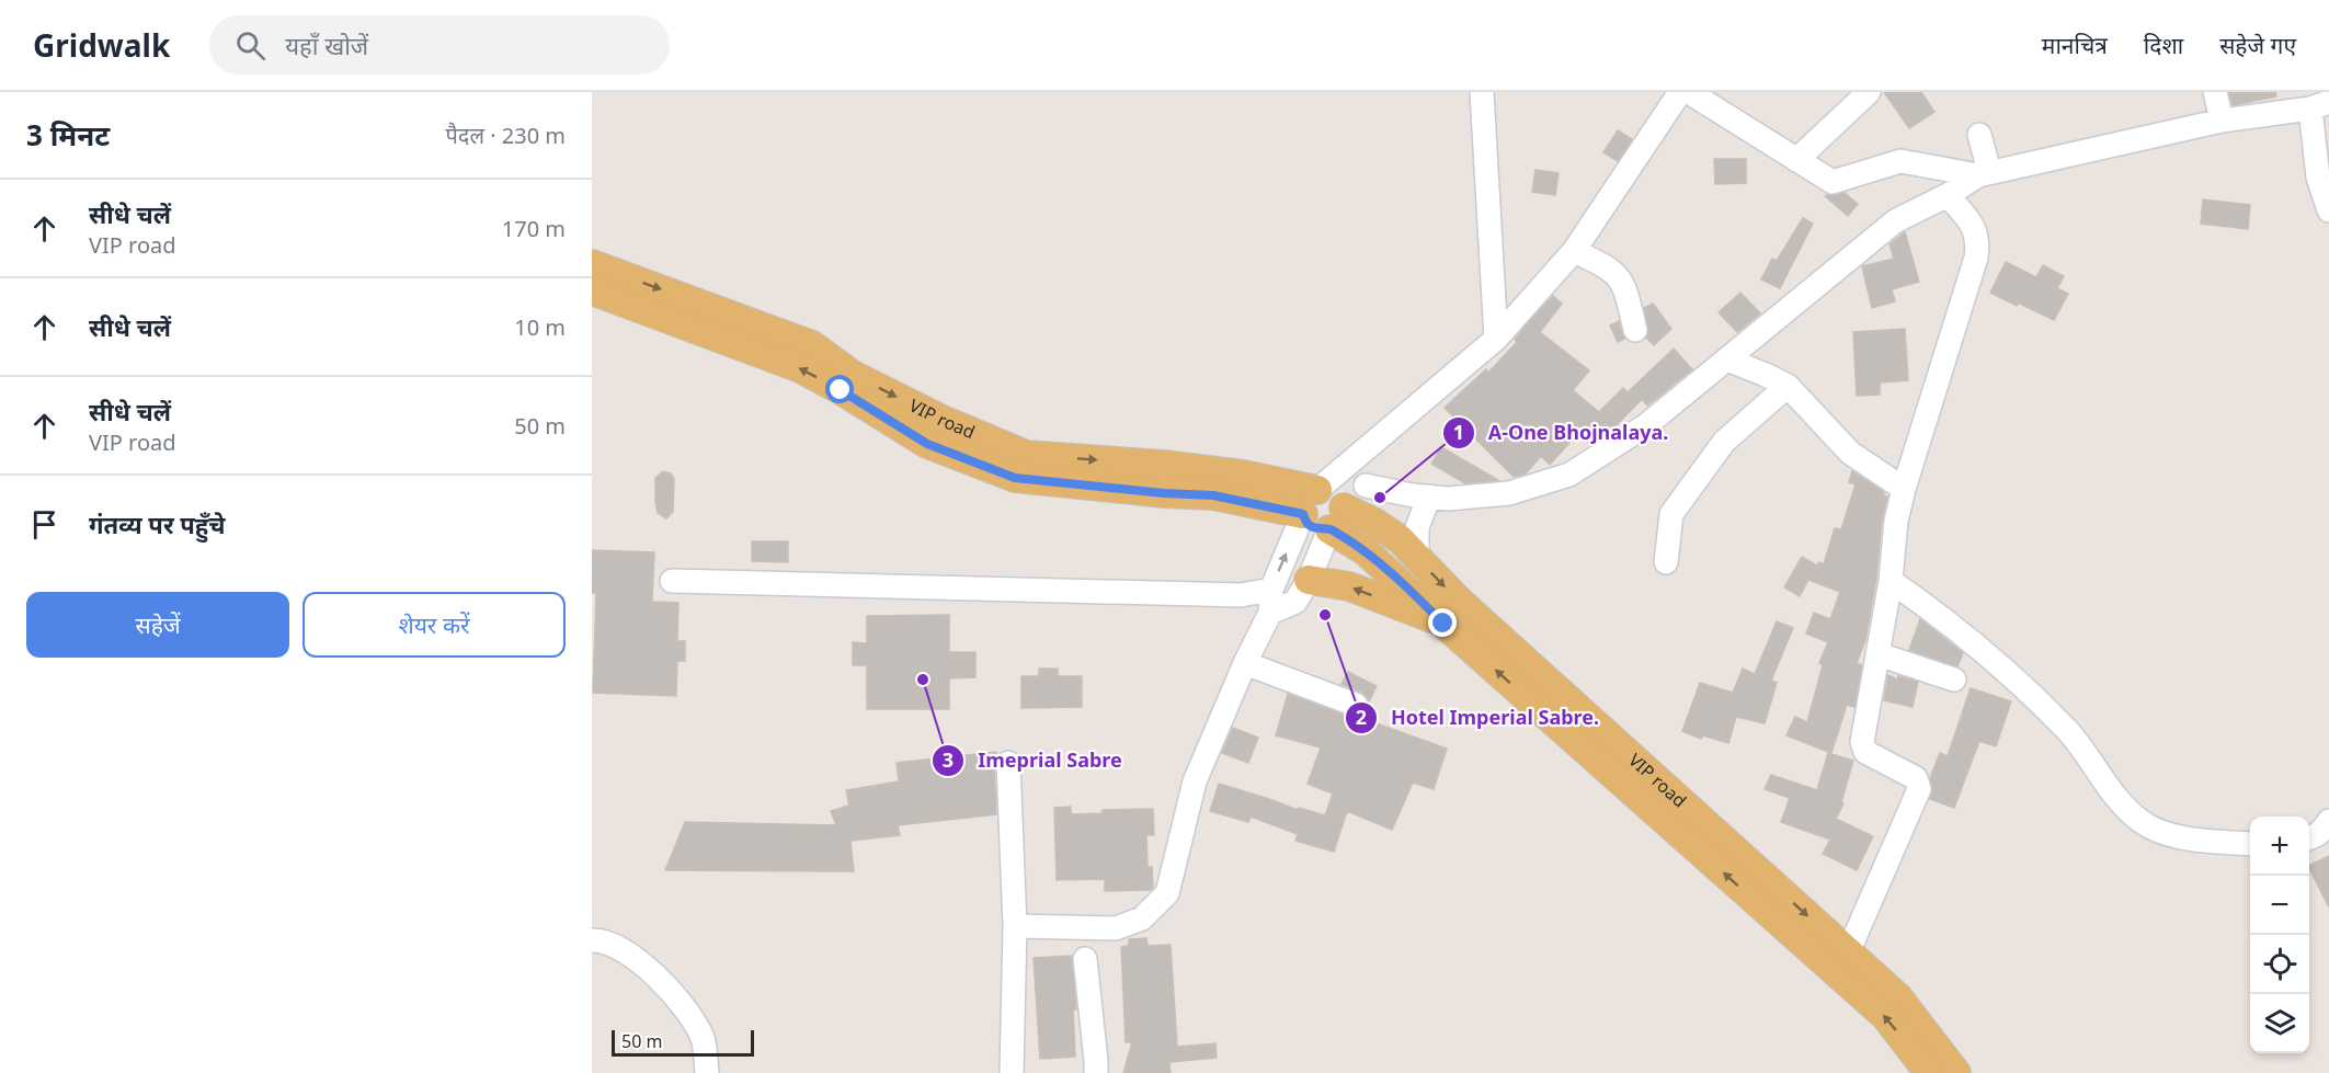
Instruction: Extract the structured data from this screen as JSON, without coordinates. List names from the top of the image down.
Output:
{
  "streets": {
    "main road": ["VIP road"]
  },
  "places": ["A-One Bhojnalaya.", "Hotel Imperial Sabre.", "Imeprial Sabre"],
  "scale_bar": "50 m",
  "page": {
    "header": "Gridwalk",
    "search": "यहाँ खोजें",
    "nav": ["मानचित्र", "दिशा", "सहेजे गए"],
    "heading": ["3 मिनट", "पैदल · 230 m"],
    "list": [
      ["सीधे चलें", "VIP road", "170 m"],
      ["सीधे चलें", "10 m"],
      ["सीधे चलें", "VIP road", "50 m"],
      "गंतव्य पर पहुँचे"
    ],
    "buttons": ["सहेजें", "शेयर करें"],
    "map_buttons": ["+", "−"],
    "scale": "50 m"
  }
}
